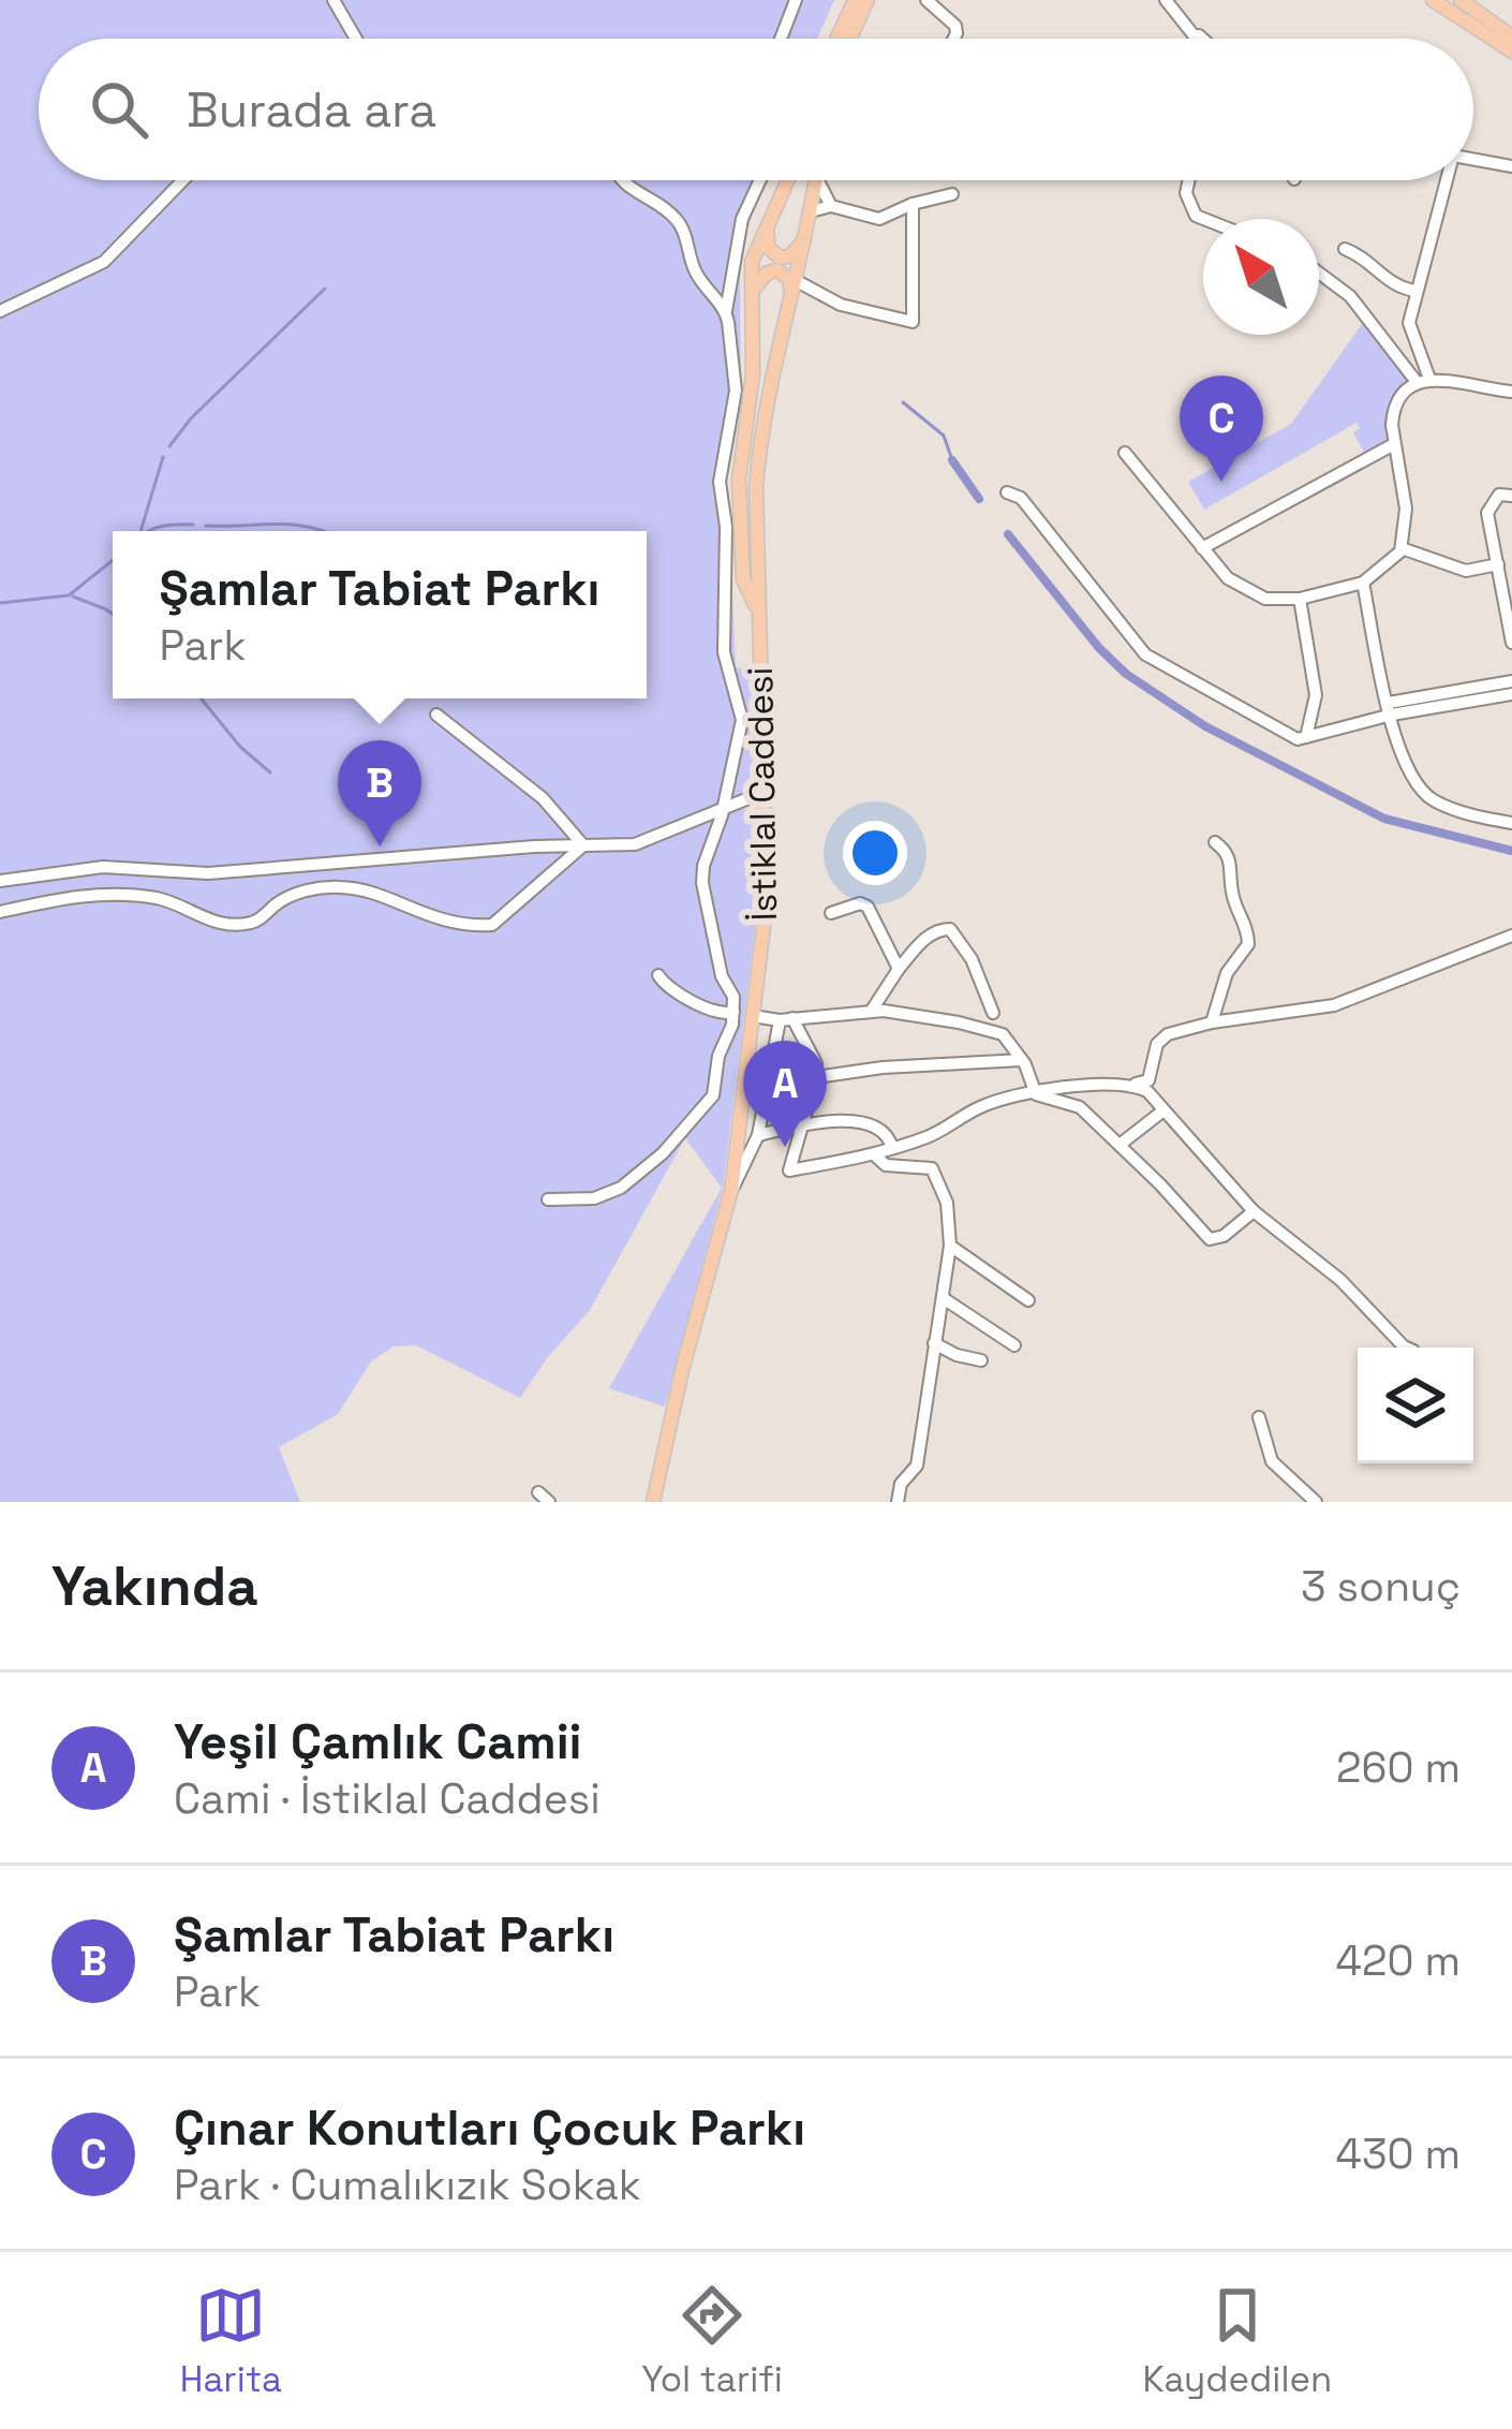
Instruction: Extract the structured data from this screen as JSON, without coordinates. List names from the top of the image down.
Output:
{
  "streets": {
    "main road": ["İstiklal Caddesi"]
  },
  "north": "top left",
  "page": {
    "search": "Burada ara",
    "pins": ["C", "B", "A"],
    "popup": ["Şamlar Tabiat Parkı", "Park"],
    "heading": ["Yakında", "3 sonuç"],
    "list": [
      {
        "mark": "A",
        "name": "Yeşil Çamlık Camii",
        "note": "Cami · İstiklal Caddesi",
        "value": "260 m"
      },
      {
        "mark": "B",
        "name": "Şamlar Tabiat Parkı",
        "note": "Park",
        "value": "420 m"
      },
      {
        "mark": "C",
        "name": "Çınar Konutları Çocuk Parkı",
        "note": "Park · Cumalıkızık Sokak",
        "value": "430 m"
      }
    ],
    "nav": ["Harita", "Yol tarifi", "Kaydedilen"]
  }
}
